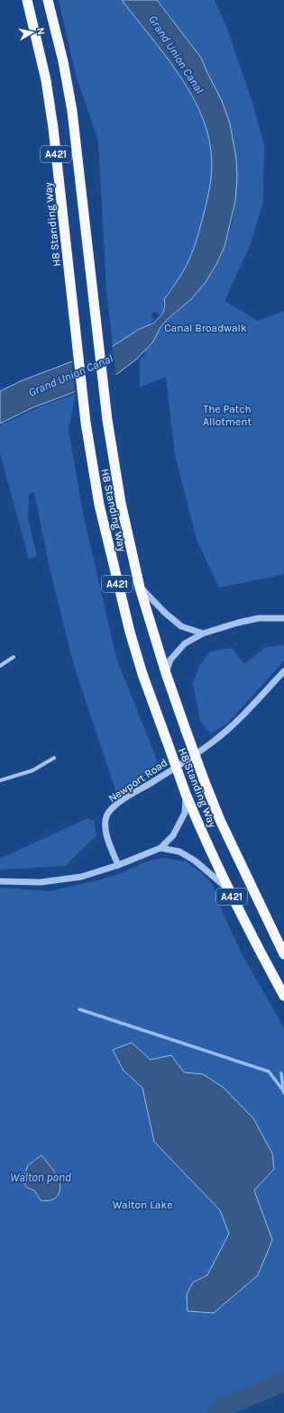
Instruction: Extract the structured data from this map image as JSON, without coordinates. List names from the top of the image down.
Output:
{
  "streets": {
    "highway": ["A421", "H8 Standing Way"],
    "street": ["Newport Road"]
  },
  "water": ["Grand Union Canal", "Walton pond"],
  "parks": ["Canal Broadwalk", "The Patch Allotment", "Walton Lake"],
  "north": "right"
}
